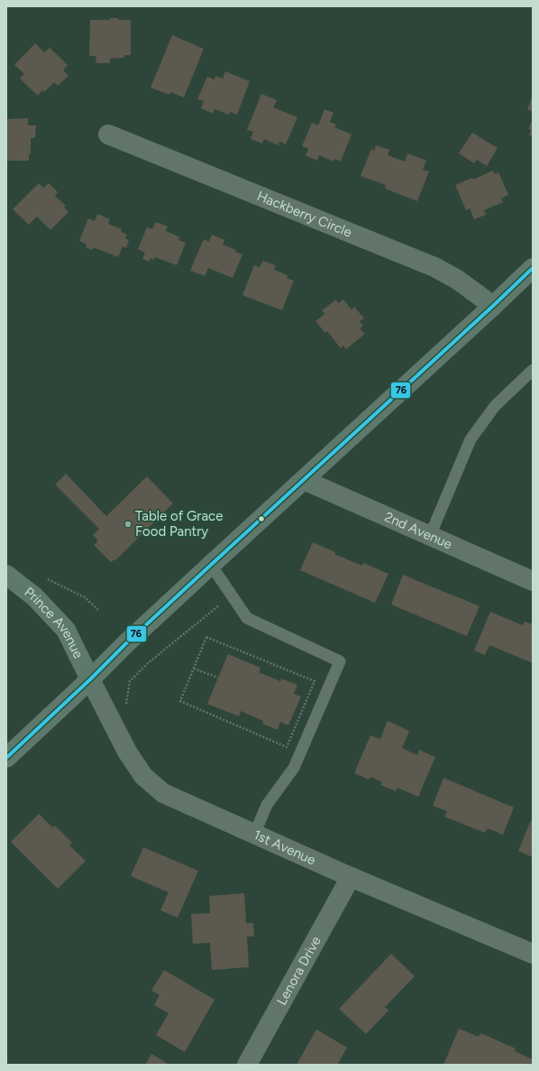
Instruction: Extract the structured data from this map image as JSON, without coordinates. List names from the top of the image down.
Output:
{
  "streets": {
    "main road": ["Prince Avenue"],
    "street": [
      "Hackberry Circle",
      "2nd Avenue",
      "1st Avenue",
      "Lenora Drive"
    ]
  },
  "crossings": [
    ["Prince Avenue", "1st Avenue"],
    ["1st Avenue", "Lenora Drive"]
  ],
  "places": ["Table of Grace Food Pantry"],
  "lines": ["transit line 76"]
}
